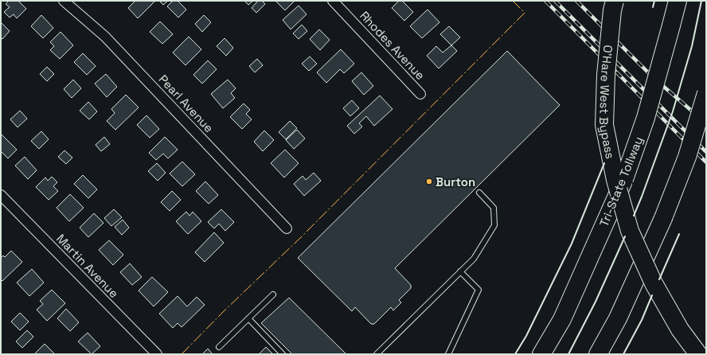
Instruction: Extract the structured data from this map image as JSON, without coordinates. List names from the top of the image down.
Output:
{
  "streets": {
    "highway": ["O'Hare West Bypass", "Tri-State Tollway"],
    "street": ["Rhodes Avenue", "Pearl Avenue", "Martin Avenue"]
  },
  "places": ["Burton"]
}
